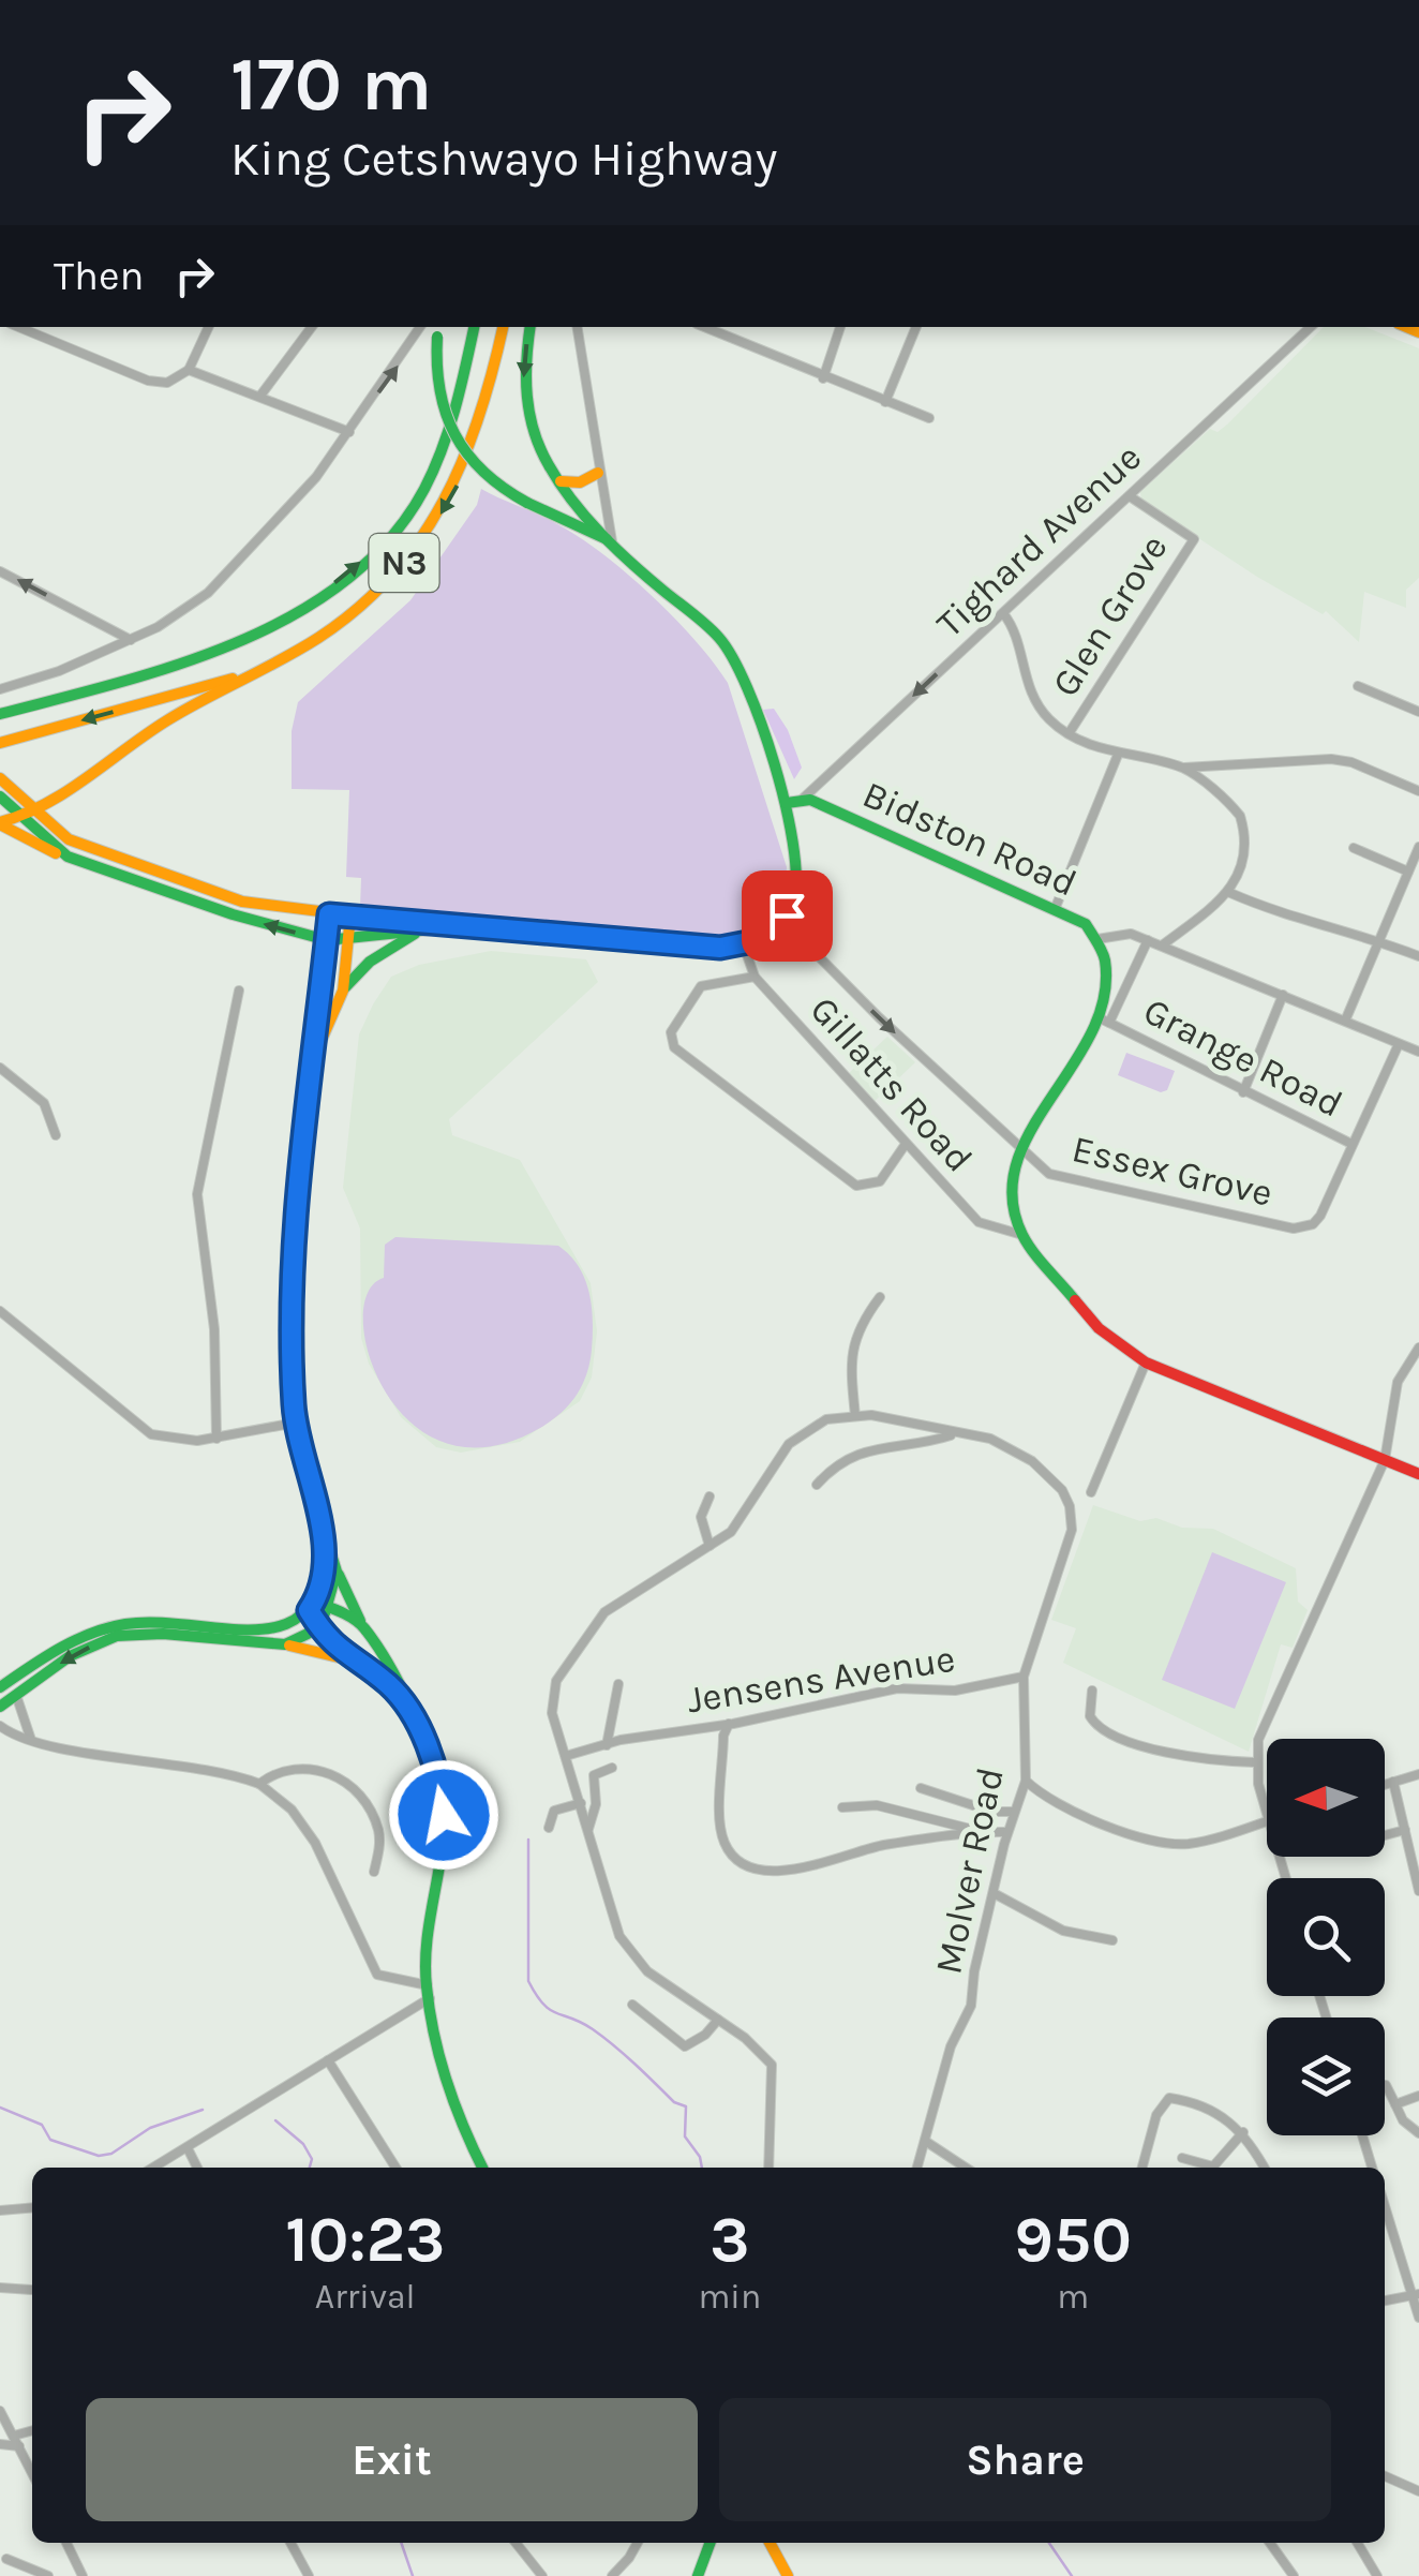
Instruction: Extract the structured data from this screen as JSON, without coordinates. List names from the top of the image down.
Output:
{
  "streets": {
    "main road": ["N3", "Bidston Road"],
    "street": [
      "Tighard Avenue",
      "Glen Grove",
      "Grange Road",
      "Gillatts Road",
      "Essex Grove",
      "Jensens Avenue",
      "Molver Road"
    ]
  },
  "crossings": [
    ["Tighard Avenue", "Glen Grove"],
    ["Tighard Avenue", "Bidston Road"],
    ["Bidston Road", "Essex Grove"],
    ["Grange Road", "Essex Grove"],
    ["Jensens Avenue", "Molver Road"]
  ],
  "one_way": ["Tighard Avenue", "Essex Grove"],
  "north": "left",
  "page": {
    "turn": ["170 m", "King Cetshwayo Highway"],
    "then": "Then",
    "eta": [
      "10:23",
      "Arrival",
      "3",
      "min",
      "950",
      "m"
    ],
    "buttons": ["Exit", "Share"]
  }
}
